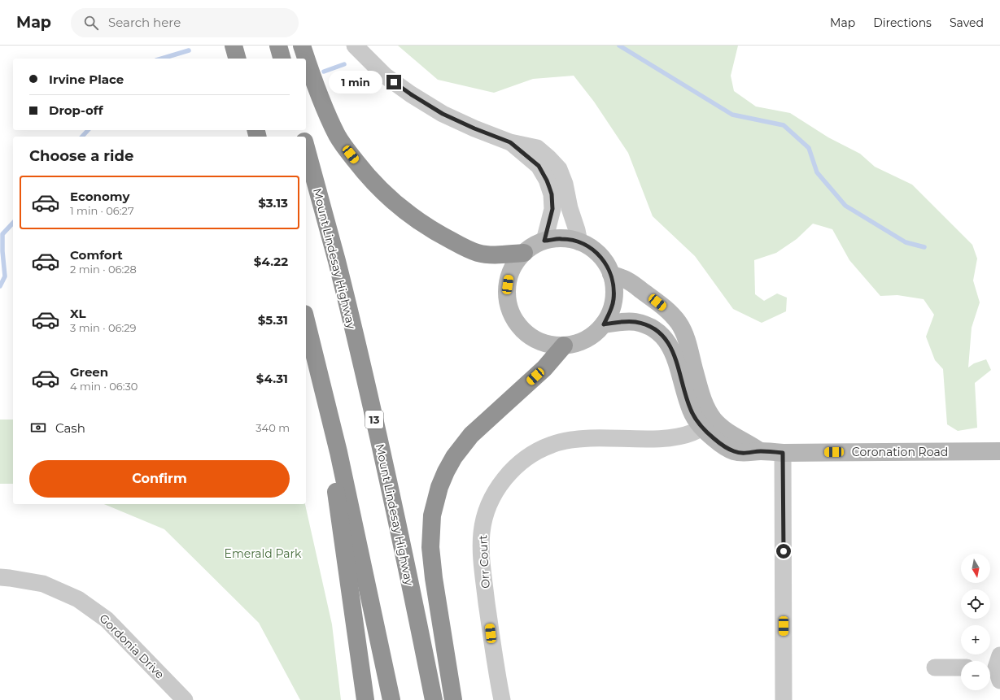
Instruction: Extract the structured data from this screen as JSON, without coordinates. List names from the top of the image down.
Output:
{
  "streets": {
    "highway": ["Mount Lindesay Highway", "13"],
    "street": ["Coronation Road", "Orr Court", "Gordonia Drive"]
  },
  "crossings": [
    ["Coronation Road", "Orr Court"]
  ],
  "parks": ["Emerald Park"],
  "north": "bottom",
  "page": {
    "header": "Map",
    "search": "Search here",
    "nav": ["Map", "Directions", "Saved"],
    "banner": ["Irvine Place", "Drop-off"],
    "bubble": "1 min",
    "heading": "Choose a ride",
    "list": [
      {
        "name": "Economy",
        "note": "1 min · 06:27",
        "value": "$3.13"
      },
      {
        "name": "Comfort",
        "note": "2 min · 06:28",
        "value": "$4.22"
      },
      {
        "name": "XL",
        "note": "3 min · 06:29",
        "value": "$5.31"
      },
      {
        "name": "Green",
        "note": "4 min · 06:30",
        "value": "$4.31"
      }
    ],
    "pay": ["Cash", "340 m"],
    "buttons": "Confirm",
    "map_buttons": ["+", "−"]
  }
}
